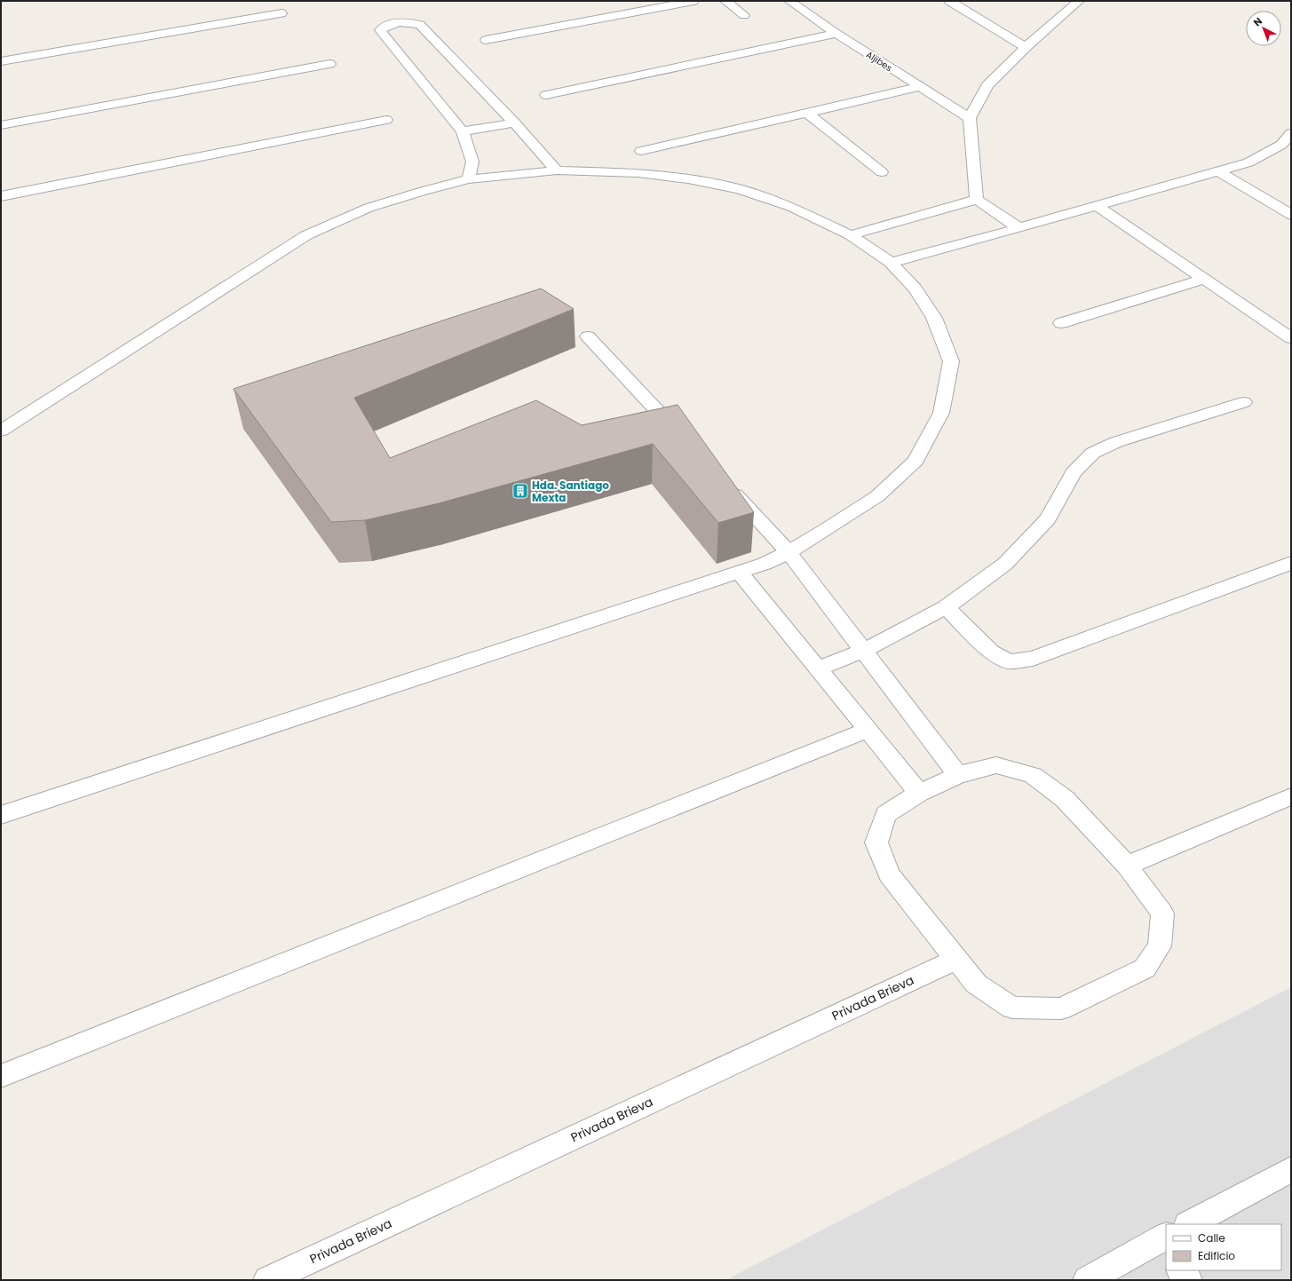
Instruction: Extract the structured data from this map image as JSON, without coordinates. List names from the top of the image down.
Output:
{
  "streets": {
    "street": ["Aljibes", "Privada Brieva"]
  },
  "places": {
    "building": ["Hda. Santiago Mexta"]
  },
  "legend": ["Calle", "Edificio"],
  "north": "top left"
}
